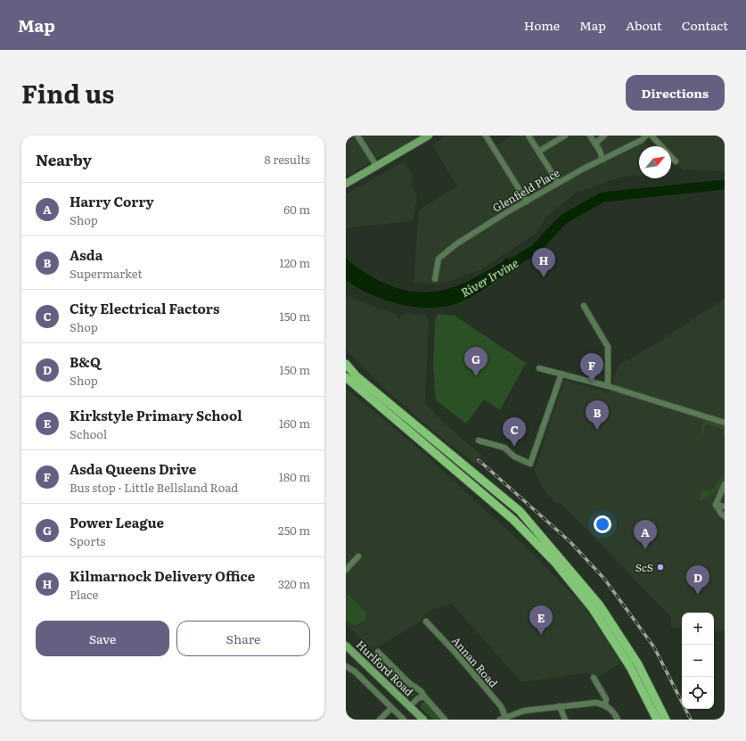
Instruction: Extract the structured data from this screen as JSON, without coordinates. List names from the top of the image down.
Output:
{
  "streets": {
    "main road": ["Hurlford Road"],
    "street": ["Glenfield Place", "Annan Road"]
  },
  "water": ["River Irvine"],
  "places": ["ScS"],
  "north": "top right",
  "page": {
    "header": "Map",
    "nav": [
      "Home",
      "Map",
      "About",
      "Contact"
    ],
    "title": "Find us",
    "buttons": [
      "Directions",
      ["Save", "Share"]
    ],
    "heading": ["Nearby", "8 results"],
    "list": [
      {
        "mark": "A",
        "name": "Harry Corry",
        "note": "Shop",
        "value": "60 m"
      },
      {
        "mark": "B",
        "name": "Asda",
        "note": "Supermarket",
        "value": "120 m"
      },
      {
        "mark": "C",
        "name": "City Electrical Factors",
        "note": "Shop",
        "value": "150 m"
      },
      {
        "mark": "D",
        "name": "B&Q",
        "note": "Shop",
        "value": "150 m"
      },
      {
        "mark": "E",
        "name": "Kirkstyle Primary School",
        "note": "School",
        "value": "160 m"
      },
      {
        "mark": "F",
        "name": "Asda Queens Drive",
        "note": "Bus stop · Little Bellsland Road",
        "value": "180 m"
      },
      {
        "mark": "G",
        "name": "Power League",
        "note": "Sports",
        "value": "250 m"
      },
      {
        "mark": "H",
        "name": "Kilmarnock Delivery Office",
        "note": "Place",
        "value": "320 m"
      }
    ],
    "pins": [
      "H",
      "G",
      "F",
      "B",
      "C",
      "A",
      "D",
      "E"
    ],
    "map_buttons": ["+", "−"]
  }
}
